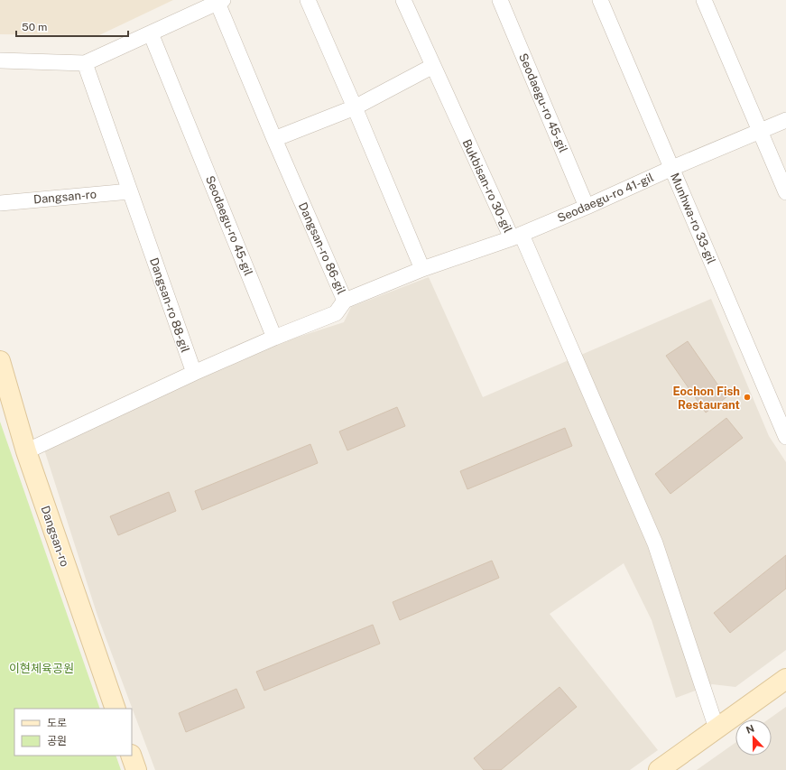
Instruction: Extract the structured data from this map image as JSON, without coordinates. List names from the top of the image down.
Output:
{
  "streets": {
    "main road": ["Dangsan-ro"],
    "street": [
      "Seodaegu-ro 45-gil",
      "Bukbisan-ro 30-gil",
      "Seodaegu-ro 41-gil",
      "Munhwa-ro 33-gil",
      "Dangsan-ro 86-gil",
      "Dangsan-ro 88-gil"
    ]
  },
  "crossings": [
    ["Seodaegu-ro 45-gil", "Seodaegu-ro 41-gil"],
    ["Bukbisan-ro 30-gil", "Seodaegu-ro 41-gil"],
    ["Bukbisan-ro 30-gil", "Dangsan-ro 86-gil"],
    ["Dangsan-ro", "Dangsan-ro 88-gil"],
    ["Seodaegu-ro 41-gil", "Munhwa-ro 33-gil"]
  ],
  "parks": ["이현체육공원"],
  "places": ["Eochon Fish Restaurant"],
  "legend": ["도로", "공원"],
  "scale_bar": "50 m",
  "north": "top"
}
